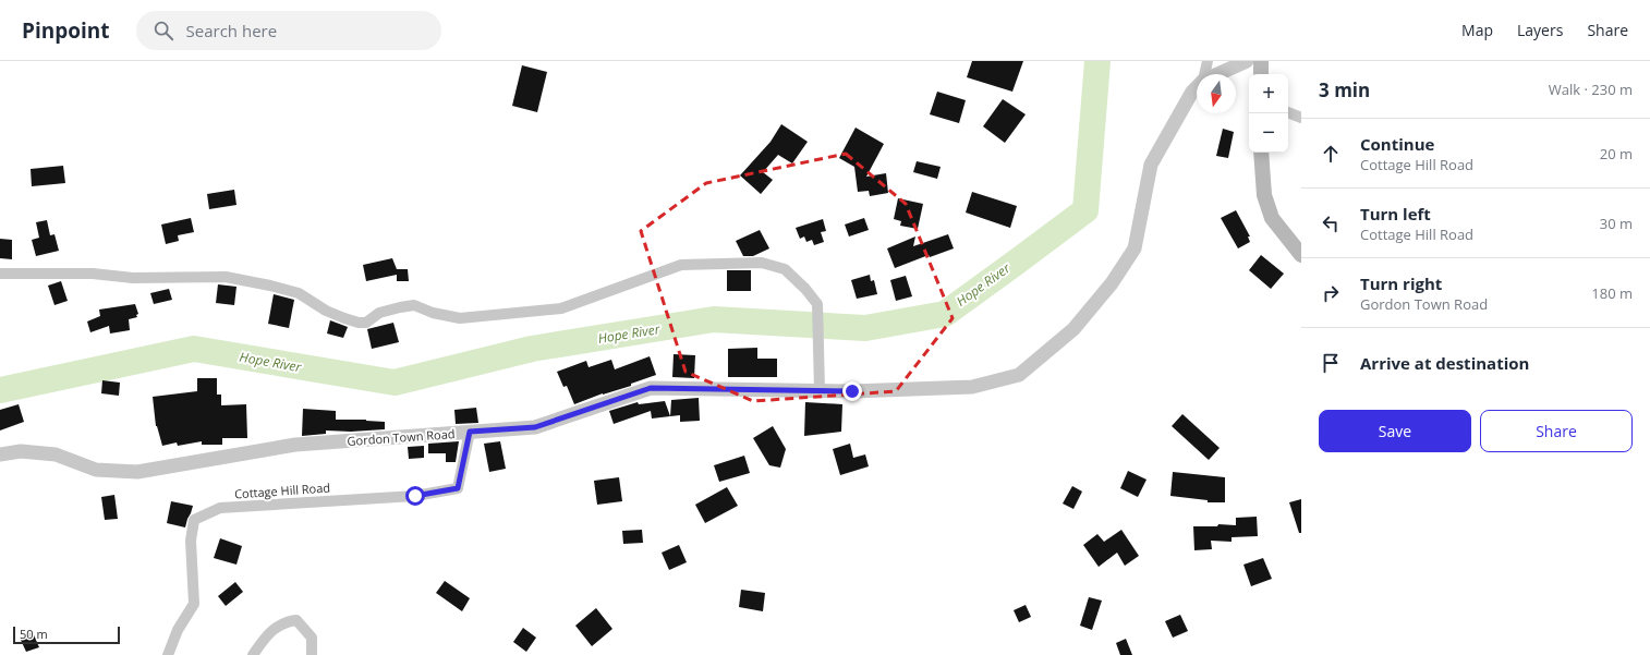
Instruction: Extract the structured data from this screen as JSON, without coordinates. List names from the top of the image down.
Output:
{
  "streets": {
    "street": ["Gordon Town Road", "Cottage Hill Road"]
  },
  "crossings": [
    ["Gordon Town Road", "Cottage Hill Road"]
  ],
  "water": ["Hope River"],
  "scale_bar": "50 m",
  "north": "bottom",
  "page": {
    "header": "Pinpoint",
    "search": "Search here",
    "nav": ["Map", "Layers", "Share"],
    "heading": ["3 min", "Walk · 230 m"],
    "map_buttons": ["+", "−"],
    "list": [
      ["Continue", "Cottage Hill Road", "20 m"],
      ["Turn left", "Cottage Hill Road", "30 m"],
      ["Turn right", "Gordon Town Road", "180 m"],
      "Arrive at destination"
    ],
    "buttons": ["Save", "Share"],
    "scale": "50 m"
  }
}
